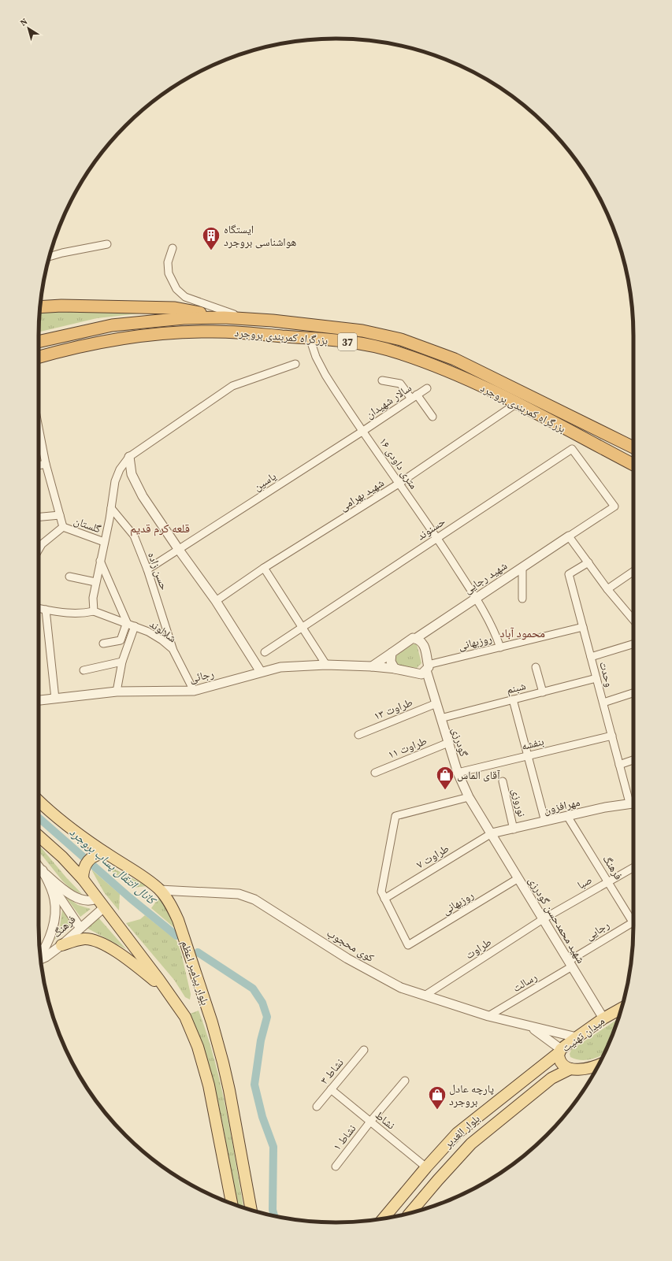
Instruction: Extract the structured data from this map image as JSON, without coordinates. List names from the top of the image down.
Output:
{
  "streets": {
    "highway": ["بزرگراه کمربندی بروجرد", "37"],
    "main road": ["بلوار پیامبر اعظم", "میدان تهنیت", "بلوار الغدیر"],
    "street": [
      "سالار شهیدان",
      "۱۶ متری داودی",
      "یاسین",
      "شهید بهرامی",
      "گلستان",
      "حسنوند",
      "حسن زاده",
      "شهید رجایی",
      "شلالوند",
      "روزبهانی",
      "وحدت",
      "رجائی",
      "شبنم",
      "طراوت ۱۳",
      "گودرزی",
      "بنفشه",
      "طراوت ۱۱",
      "نوروزی",
      "مهرافزون",
      "طراوت ۷",
      "فرهنگ",
      "صبا",
      "شهید محمدحسن گودرزی",
      "رجایی",
      "کوی محجوب",
      "طراوت",
      "رسالت",
      "نشاط ۳",
      "نشاط",
      "نشاط ۱"
    ]
  },
  "crossings": [
    ["بزرگراه کمربندی بروجرد", "۱۶ متری داودی"],
    ["بزرگراه کمربندی بروجرد", "شهید بهرامی"],
    ["سالار شهیدان", "۱۶ متری داودی"],
    ["سالار شهیدان", "یاسین"],
    ["۱۶ متری داودی", "یاسین"],
    ["۱۶ متری داودی", "شهید بهرامی"],
    ["۱۶ متری داودی", "حسنوند"],
    ["۱۶ متری داودی", "شهید رجایی"],
    ["۱۶ متری داودی", "روزبهانی"],
    ["یاسین", "حسن زاده"],
    ["حسنوند", "شهید رجایی"],
    ["حسن زاده", "شلالوند"],
    ["شهید رجایی", "روزبهانی"],
    ["شهید رجایی", "رجائی"],
    ["شهید رجایی", "گودرزی"],
    ["شلالوند", "رجائی"],
    ["روزبهانی", "وحدت"],
    ["روزبهانی", "رجائی"],
    ["روزبهانی", "گودرزی"],
    ["روزبهانی", "طراوت ۷"],
    ["روزبهانی", "شهید محمدحسن گودرزی"],
    ["وحدت", "شبنم"],
    ["وحدت", "بنفشه"],
    ["وحدت", "مهرافزون"],
    ["رجائی", "گودرزی"],
    ["شبنم", "گودرزی"],
    ["طراوت ۱۳", "گودرزی"],
    ["گودرزی", "بنفشه"],
    ["گودرزی", "طراوت ۱۱"],
    ["گودرزی", "مهرافزون"],
    ["گودرزی", "طراوت ۷"],
    ["گودرزی", "شهید محمدحسن گودرزی"],
    ["نوروزی", "مهرافزون"],
    ["مهرافزون", "طراوت ۷"],
    ["مهرافزون", "فرهنگ"],
    ["مهرافزون", "شهید محمدحسن گودرزی"],
    ["طراوت ۷", "شهید محمدحسن گودرزی"],
    ["فرهنگ", "صبا"],
    ["صبا", "شهید محمدحسن گودرزی"],
    ["صبا", "طراوت"],
    ["شهید محمدحسن گودرزی", "رجایی"],
    ["شهید محمدحسن گودرزی", "طراوت"],
    ["شهید محمدحسن گودرزی", "رسالت"],
    ["شهید محمدحسن گودرزی", "میدان تهنیت"],
    ["رجایی", "رسالت"],
    ["کوی محجوب", "طراوت"],
    ["کوی محجوب", "بلوار پیامبر اعظم"],
    ["کوی محجوب", "رسالت"],
    ["کوی محجوب", "میدان تهنیت"],
    ["میدان تهنیت", "بلوار الغدیر"],
    ["نشاط ۳", "نشاط"],
    ["نشاط", "بلوار الغدیر"],
    ["نشاط", "نشاط ۱"]
  ],
  "districts": ["قلعه کرم قدیم", "محمود آباد"],
  "water": ["کانال انتقال پساب بروجرد"],
  "places": {
    "building": ["ایستگاه هواشناسی بروجرد"],
    "shop": ["آقای الماس", "پارچه عادل بروجرد"]
  },
  "north": "top left"
}
